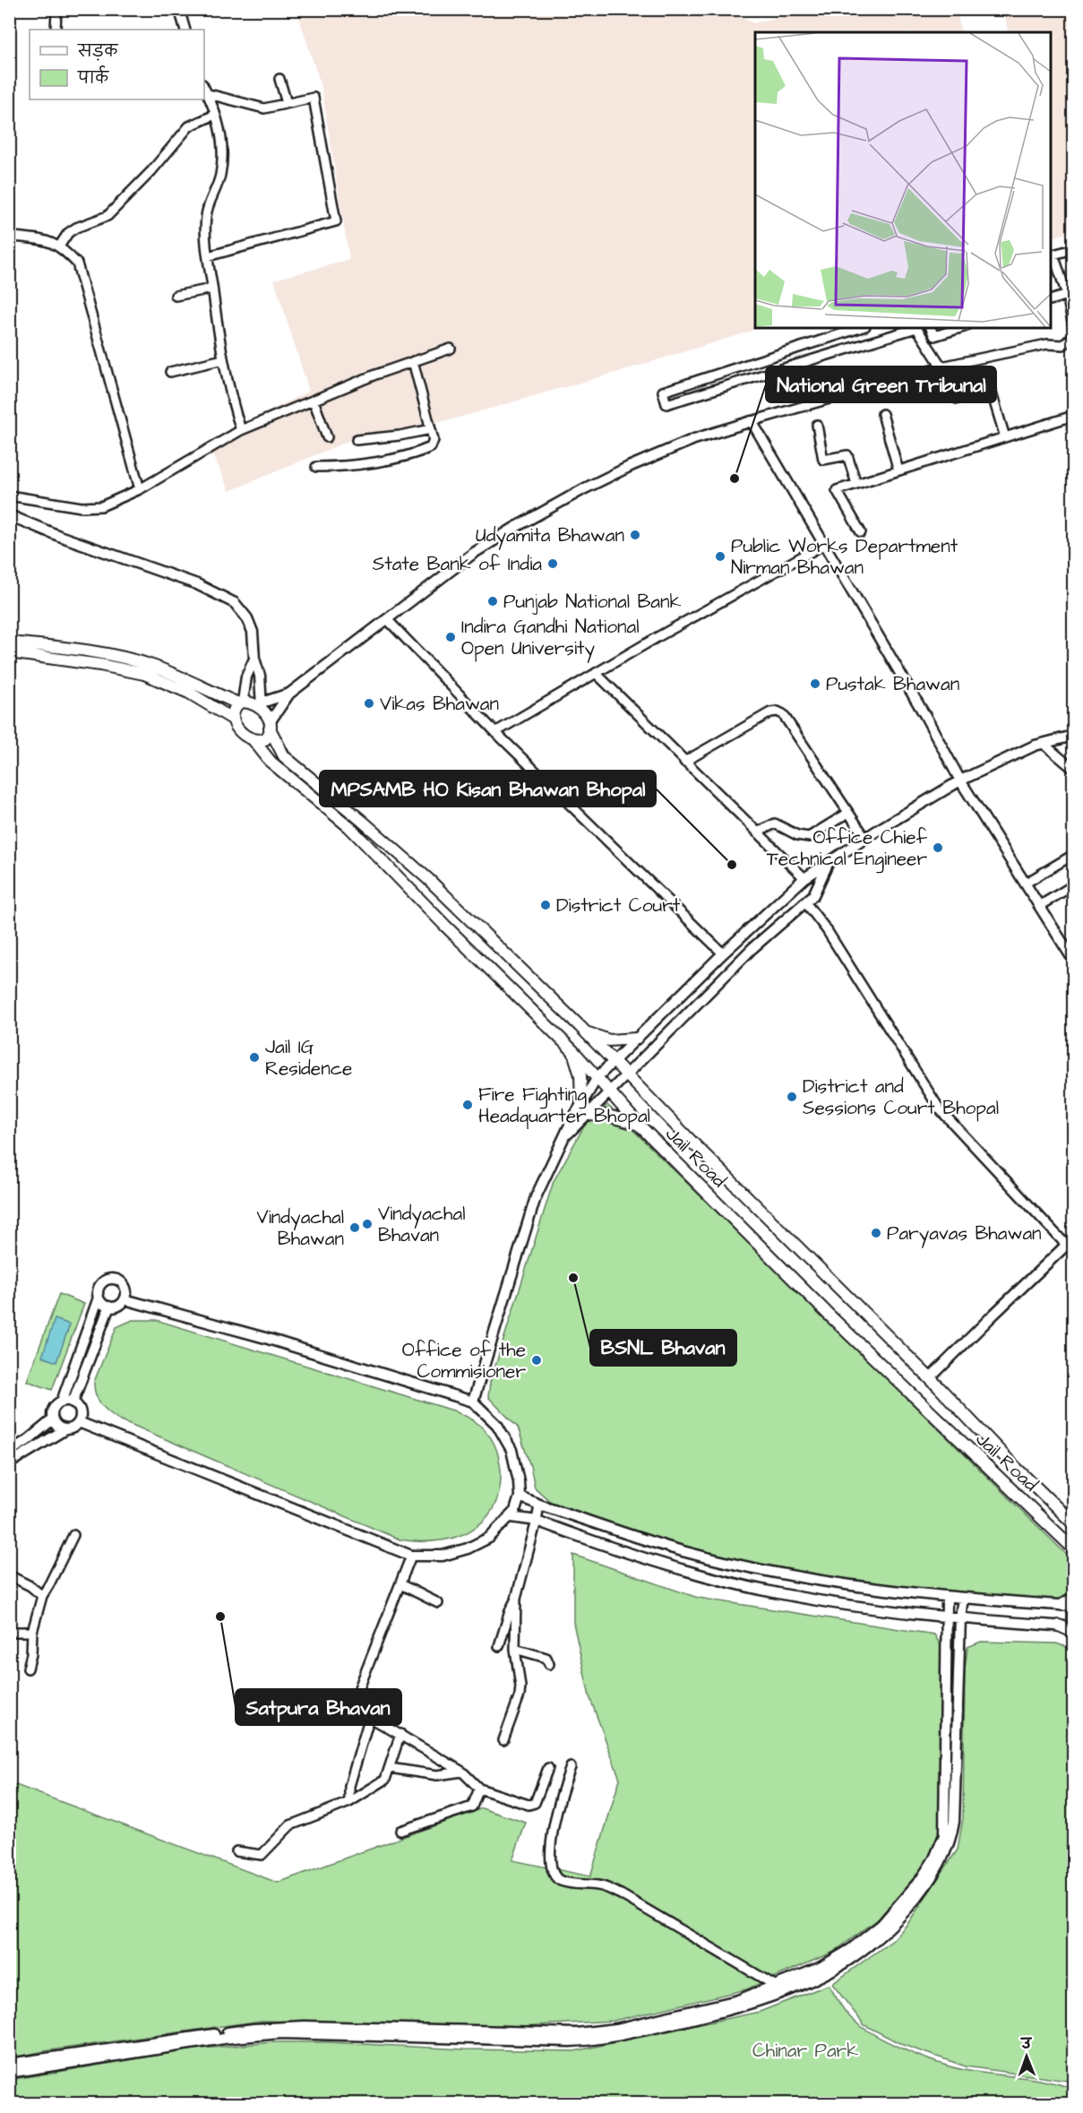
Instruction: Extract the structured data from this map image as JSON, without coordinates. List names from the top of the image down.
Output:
{
  "streets": {
    "main road": ["Jail Road"]
  },
  "parks": ["Chinar Park"],
  "places": [
    "National Green Tribunal",
    "Udyamita Bhawan",
    "Public Works Department Nirman Bhawan",
    "State Bank of India",
    "Punjab National Bank",
    "Indira Gandhi National Open University",
    "Pustak Bhawan",
    "Vikas Bhawan",
    "Office Chief Technical Engineer",
    "MPSAMB HO Kisan Bhawan Bhopal",
    "District Court",
    "Jail IG Residence",
    "District and Sessions Court Bhopal",
    "Fire Fighting Headquarter Bhopal",
    "Vindyachal Bhavan",
    "Vindyachal Bhawan",
    "Paryavas Bhawan",
    "BSNL Bhavan",
    "Office of the Commisioner",
    "Satpura Bhavan"
  ],
  "legend": ["सड़क", "पार्क"],
  "north": "top"
}
